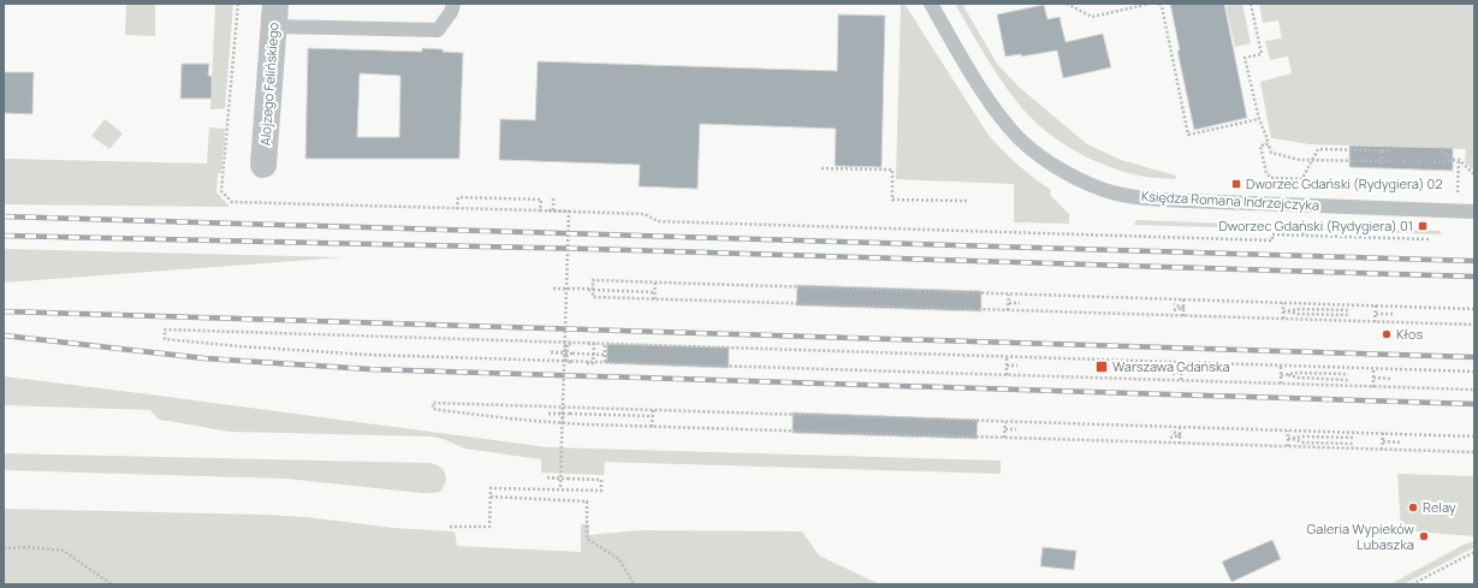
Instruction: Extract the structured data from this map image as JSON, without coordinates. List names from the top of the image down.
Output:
{
  "streets": {
    "street": ["Alojzego Felińskiego"],
    "lane": ["Księdza Romana Indrzejczyka"]
  },
  "places": {
    "transit": ["Dworzec Gdański (Rydygiera) 02", "Dworzec Gdański (Rydygiera) 01", "Warszawa Gdańska"],
    "other": ["Kłos", "Relay", "Galeria Wypieków Lubaszka"]
  }
}
